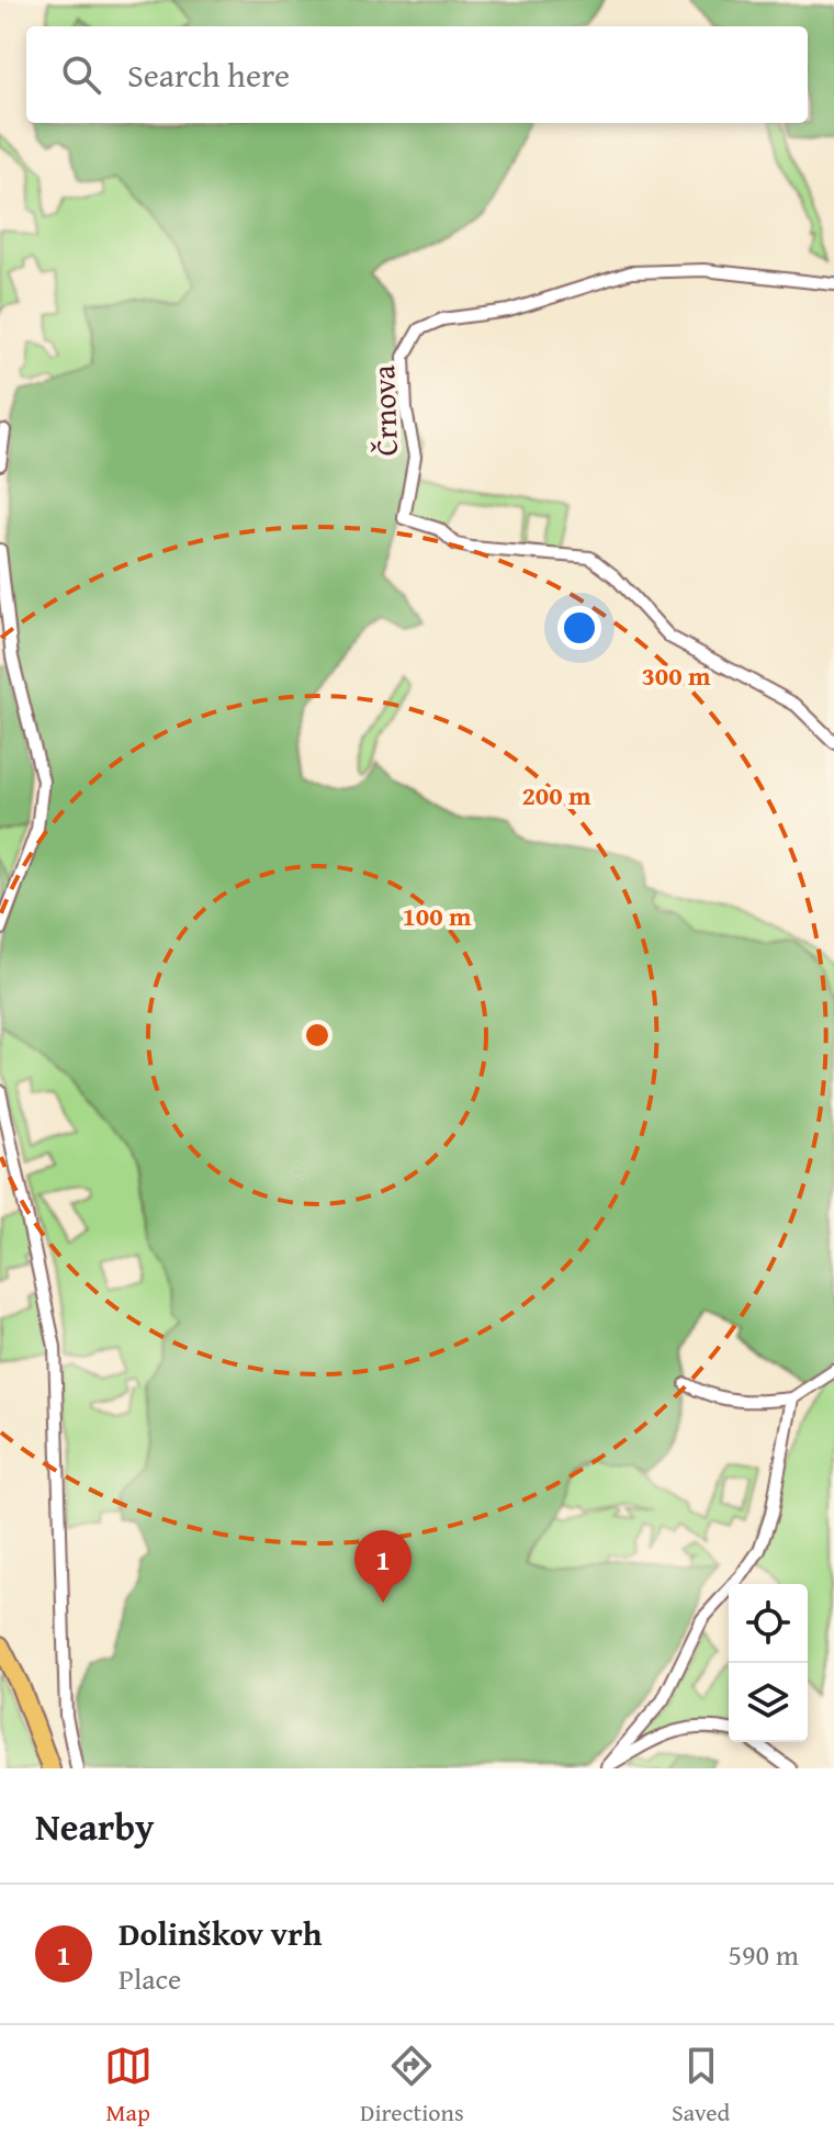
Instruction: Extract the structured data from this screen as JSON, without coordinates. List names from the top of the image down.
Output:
{
  "streets": {
    "street": ["Črnova"]
  },
  "page": {
    "search": "Search here",
    "pins": "1",
    "heading": "Nearby",
    "list": [
      {
        "mark": "1",
        "name": "Dolinškov vrh",
        "note": "Place",
        "value": "590 m"
      }
    ],
    "nav": ["Map", "Directions", "Saved"]
  },
  "rings": ["300 m", "200 m", "100 m"]
}
